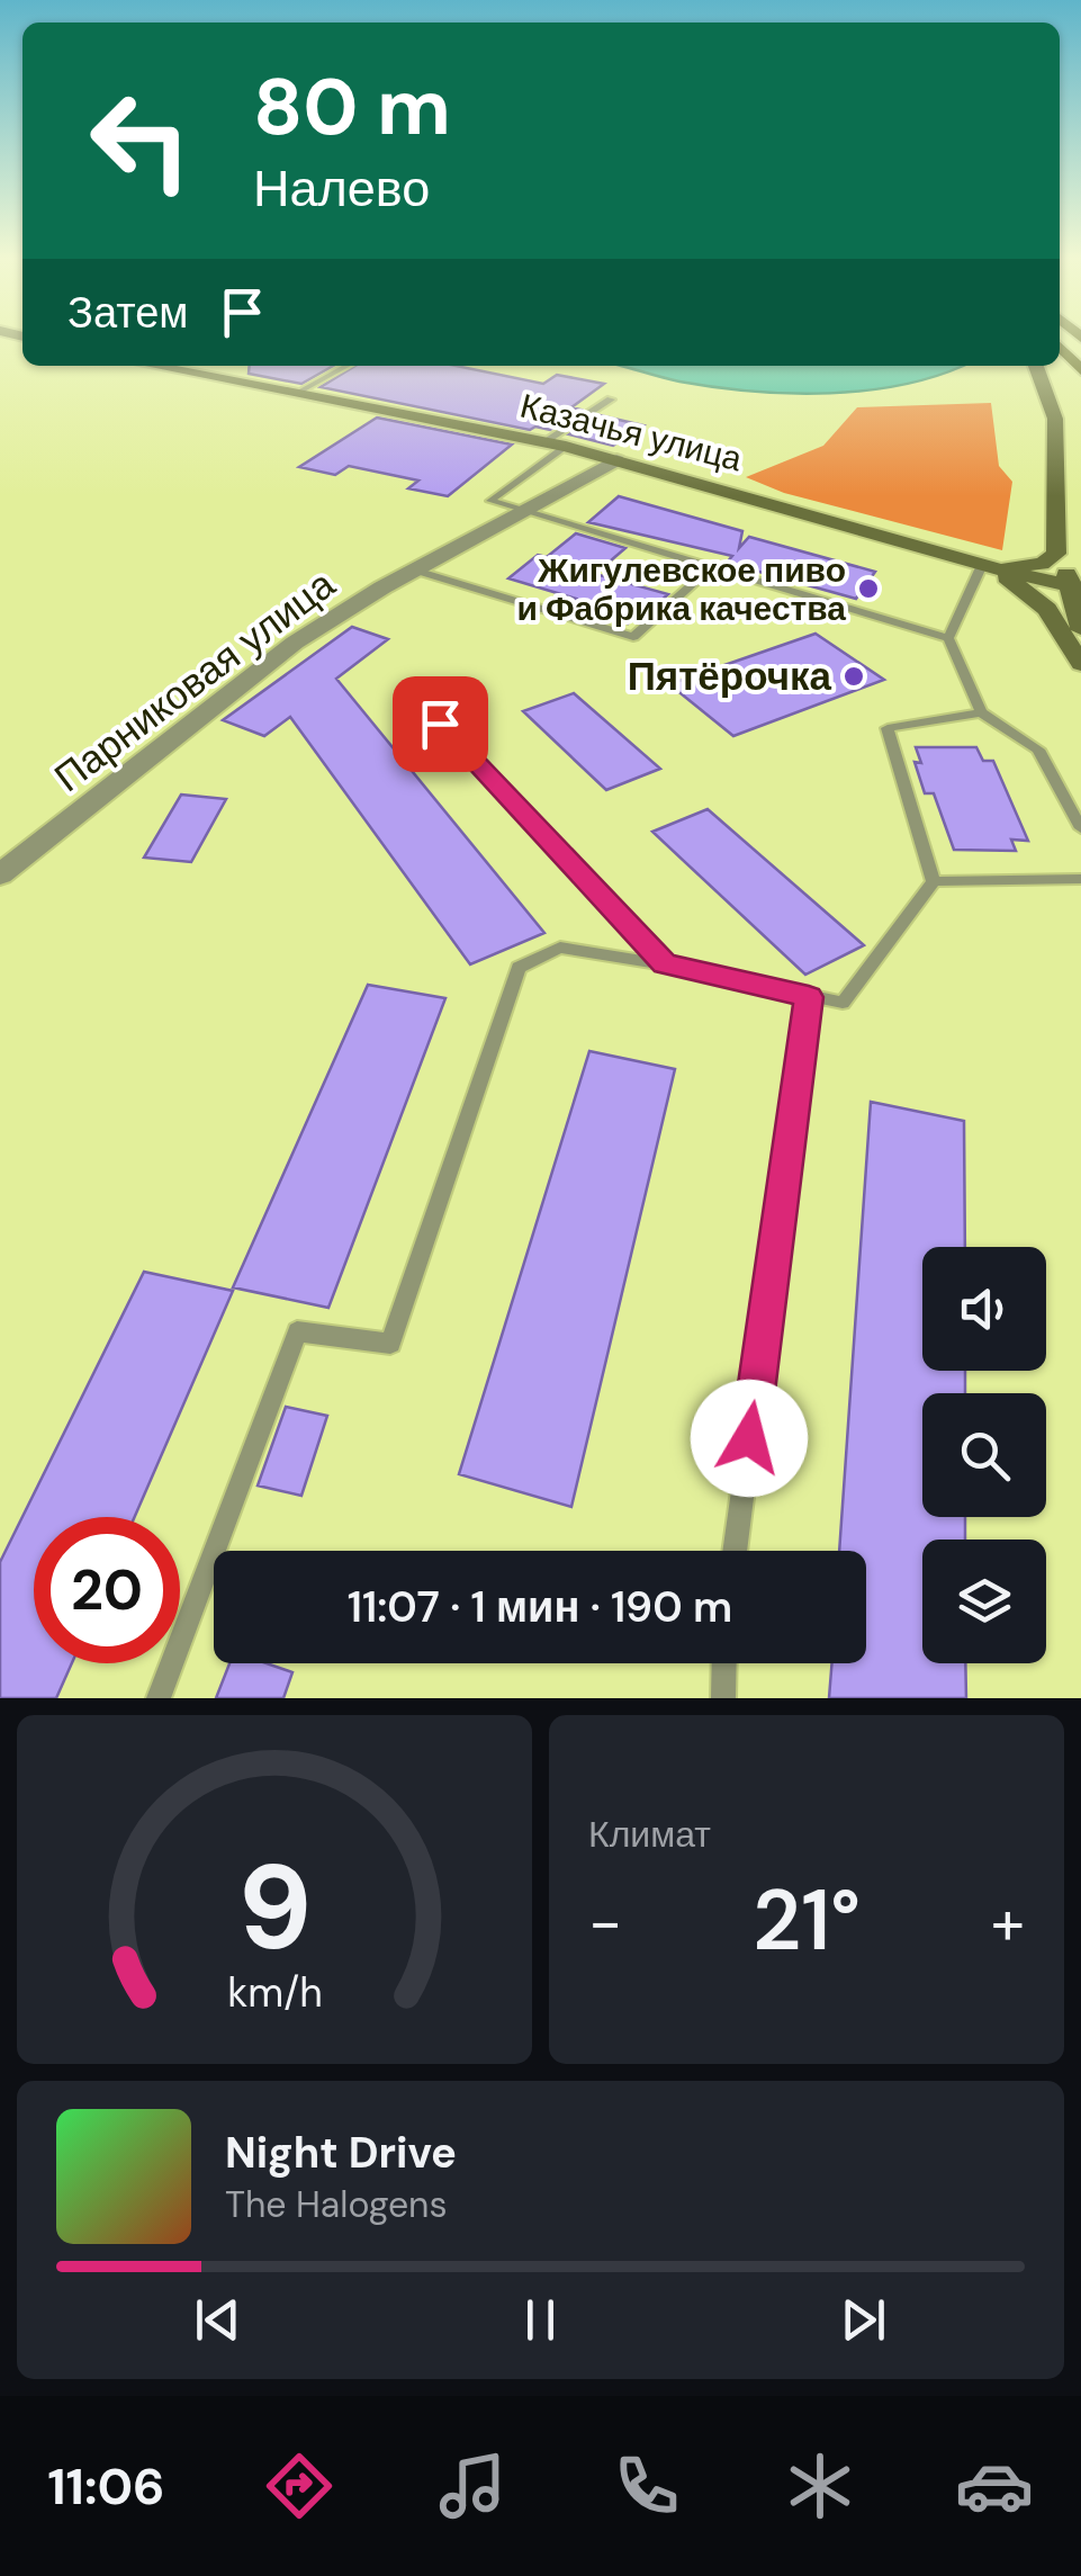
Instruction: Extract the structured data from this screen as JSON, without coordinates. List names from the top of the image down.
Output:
{
  "streets": {
    "street": ["Казачья улица", "Парниковая улица"]
  },
  "crossings": [
    ["Казачья улица", "Парниковая улица"]
  ],
  "places": ["Жигулевское пиво и Фабрика качества", "Пятёрочка"],
  "page": {
    "turn": ["80 m", "Налево"],
    "then": "Затем",
    "limit": "20",
    "trip": "11:07 · 1 мин · 190 m",
    "tile": "Климат",
    "heat": ["−", "21°", "+"],
    "song": ["Night Drive", "The Halogens"],
    "tabs": "11:06",
    "gauge": ["9", "km/h"]
  }
}
